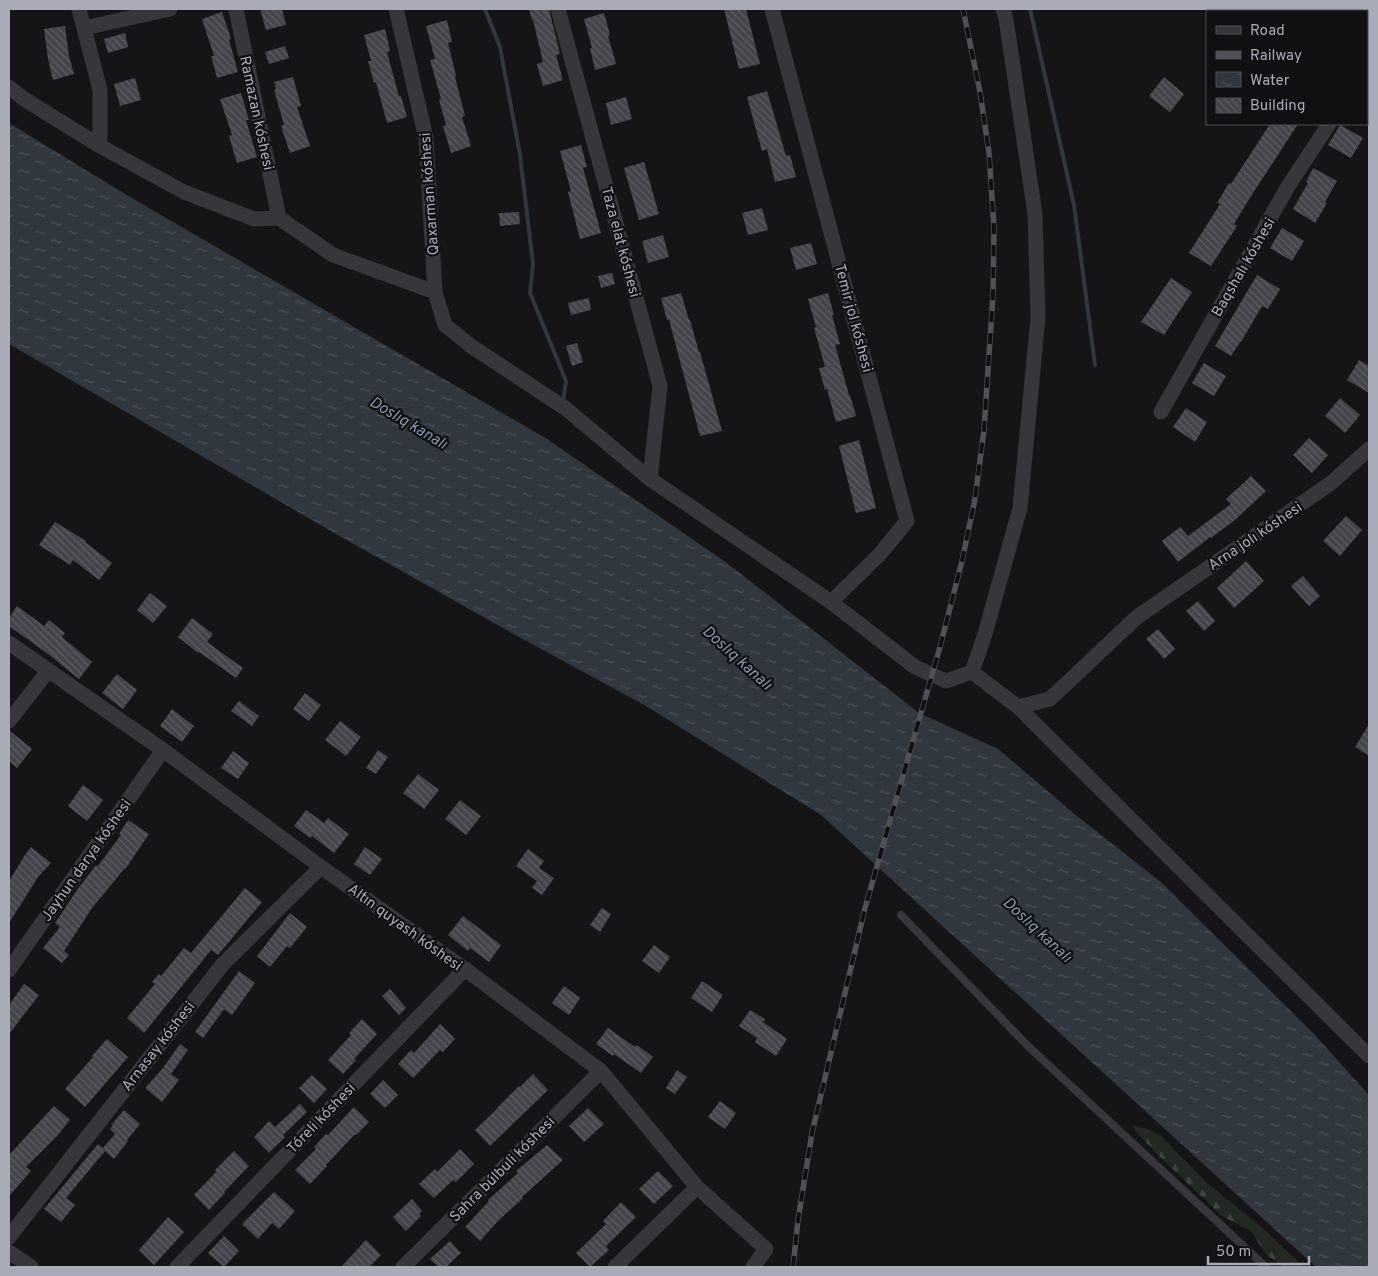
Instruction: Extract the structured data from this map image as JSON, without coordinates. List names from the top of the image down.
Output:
{
  "streets": {
    "street": [
      "Ramazan kóshesi",
      "Qaxarman kóshesi",
      "Taza elat kóshesi",
      "Baqshalı kóshesi",
      "Temir jol kóshesi",
      "Arna jolı kóshesi",
      "Jayhun darya kóshesi",
      "Altın quyash kóshesi",
      "Arnasay kóshesi",
      "Tóreli kóshesi",
      "Sahra búlbuli kóshesi"
    ]
  },
  "crossings": [
    ["Qaxarman kóshesi", "Taza elat kóshesi"],
    ["Qaxarman kóshesi", "Temir jol kóshesi"],
    ["Jayhun darya kóshesi", "Altın quyash kóshesi"],
    ["Altın quyash kóshesi", "Arnasay kóshesi"],
    ["Altın quyash kóshesi", "Tóreli kóshesi"],
    ["Altın quyash kóshesi", "Sahra búlbuli kóshesi"]
  ],
  "water": ["Doslıq kanalı"],
  "legend": [
    "Road",
    "Railway",
    "Water",
    "Building"
  ],
  "scale_bar": "50 m"
}
